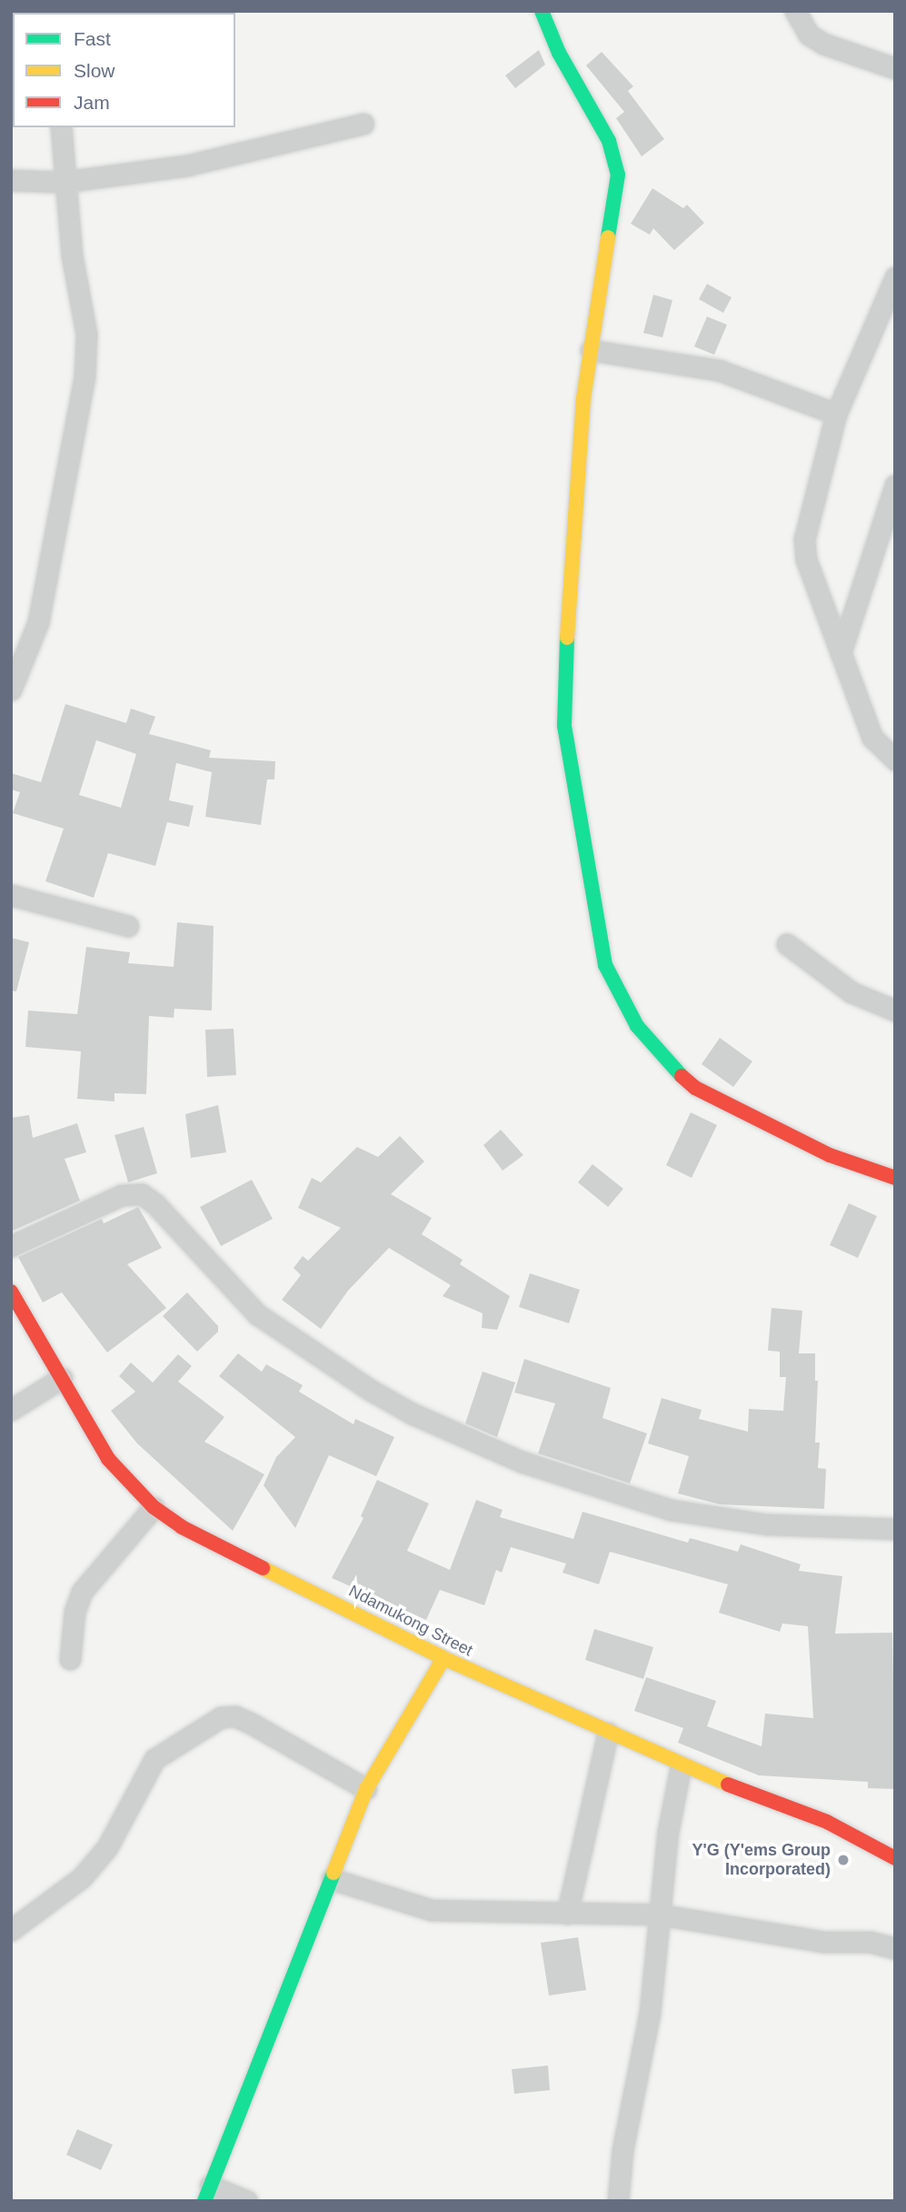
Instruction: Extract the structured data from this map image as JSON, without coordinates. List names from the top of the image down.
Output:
{
  "streets": {
    "street": ["Ndamukong Street"]
  },
  "places": ["Y'G (Y'ems Group Incorporated)"],
  "legend": ["Fast", "Slow", "Jam"]
}
